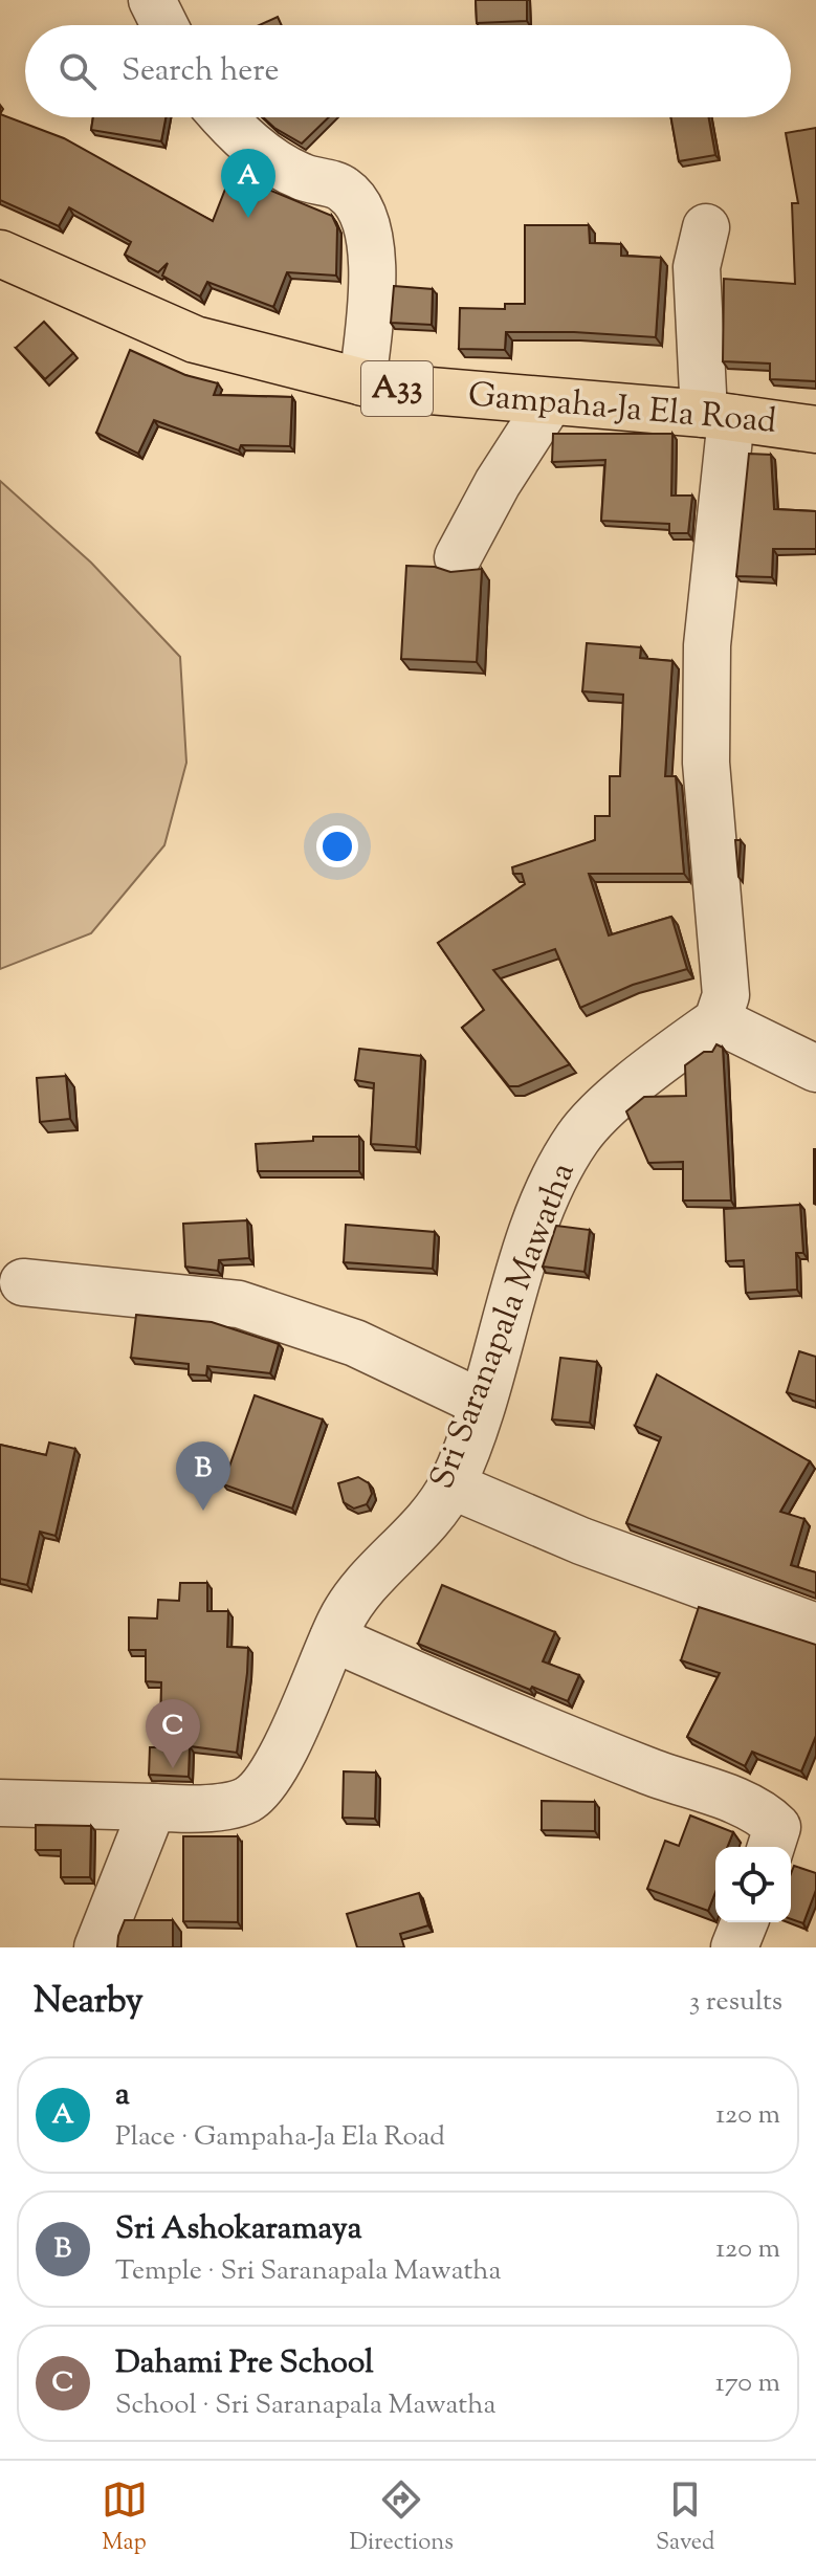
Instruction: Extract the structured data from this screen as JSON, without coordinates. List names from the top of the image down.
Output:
{
  "streets": {
    "highway": ["A33", "Gampaha-Ja Ela Road"],
    "street": ["Sri Saranapala Mawatha"]
  },
  "page": {
    "search": "Search here",
    "pins": ["A", "B", "C"],
    "heading": ["Nearby", "3 results"],
    "list": [
      {
        "mark": "A",
        "name": "a",
        "note": "Place · Gampaha-Ja Ela Road",
        "value": "120 m"
      },
      {
        "mark": "B",
        "name": "Sri Ashokaramaya",
        "note": "Temple · Sri Saranapala Mawatha",
        "value": "120 m"
      },
      {
        "mark": "C",
        "name": "Dahami Pre School",
        "note": "School · Sri Saranapala Mawatha",
        "value": "170 m"
      }
    ],
    "nav": ["Map", "Directions", "Saved"]
  }
}
